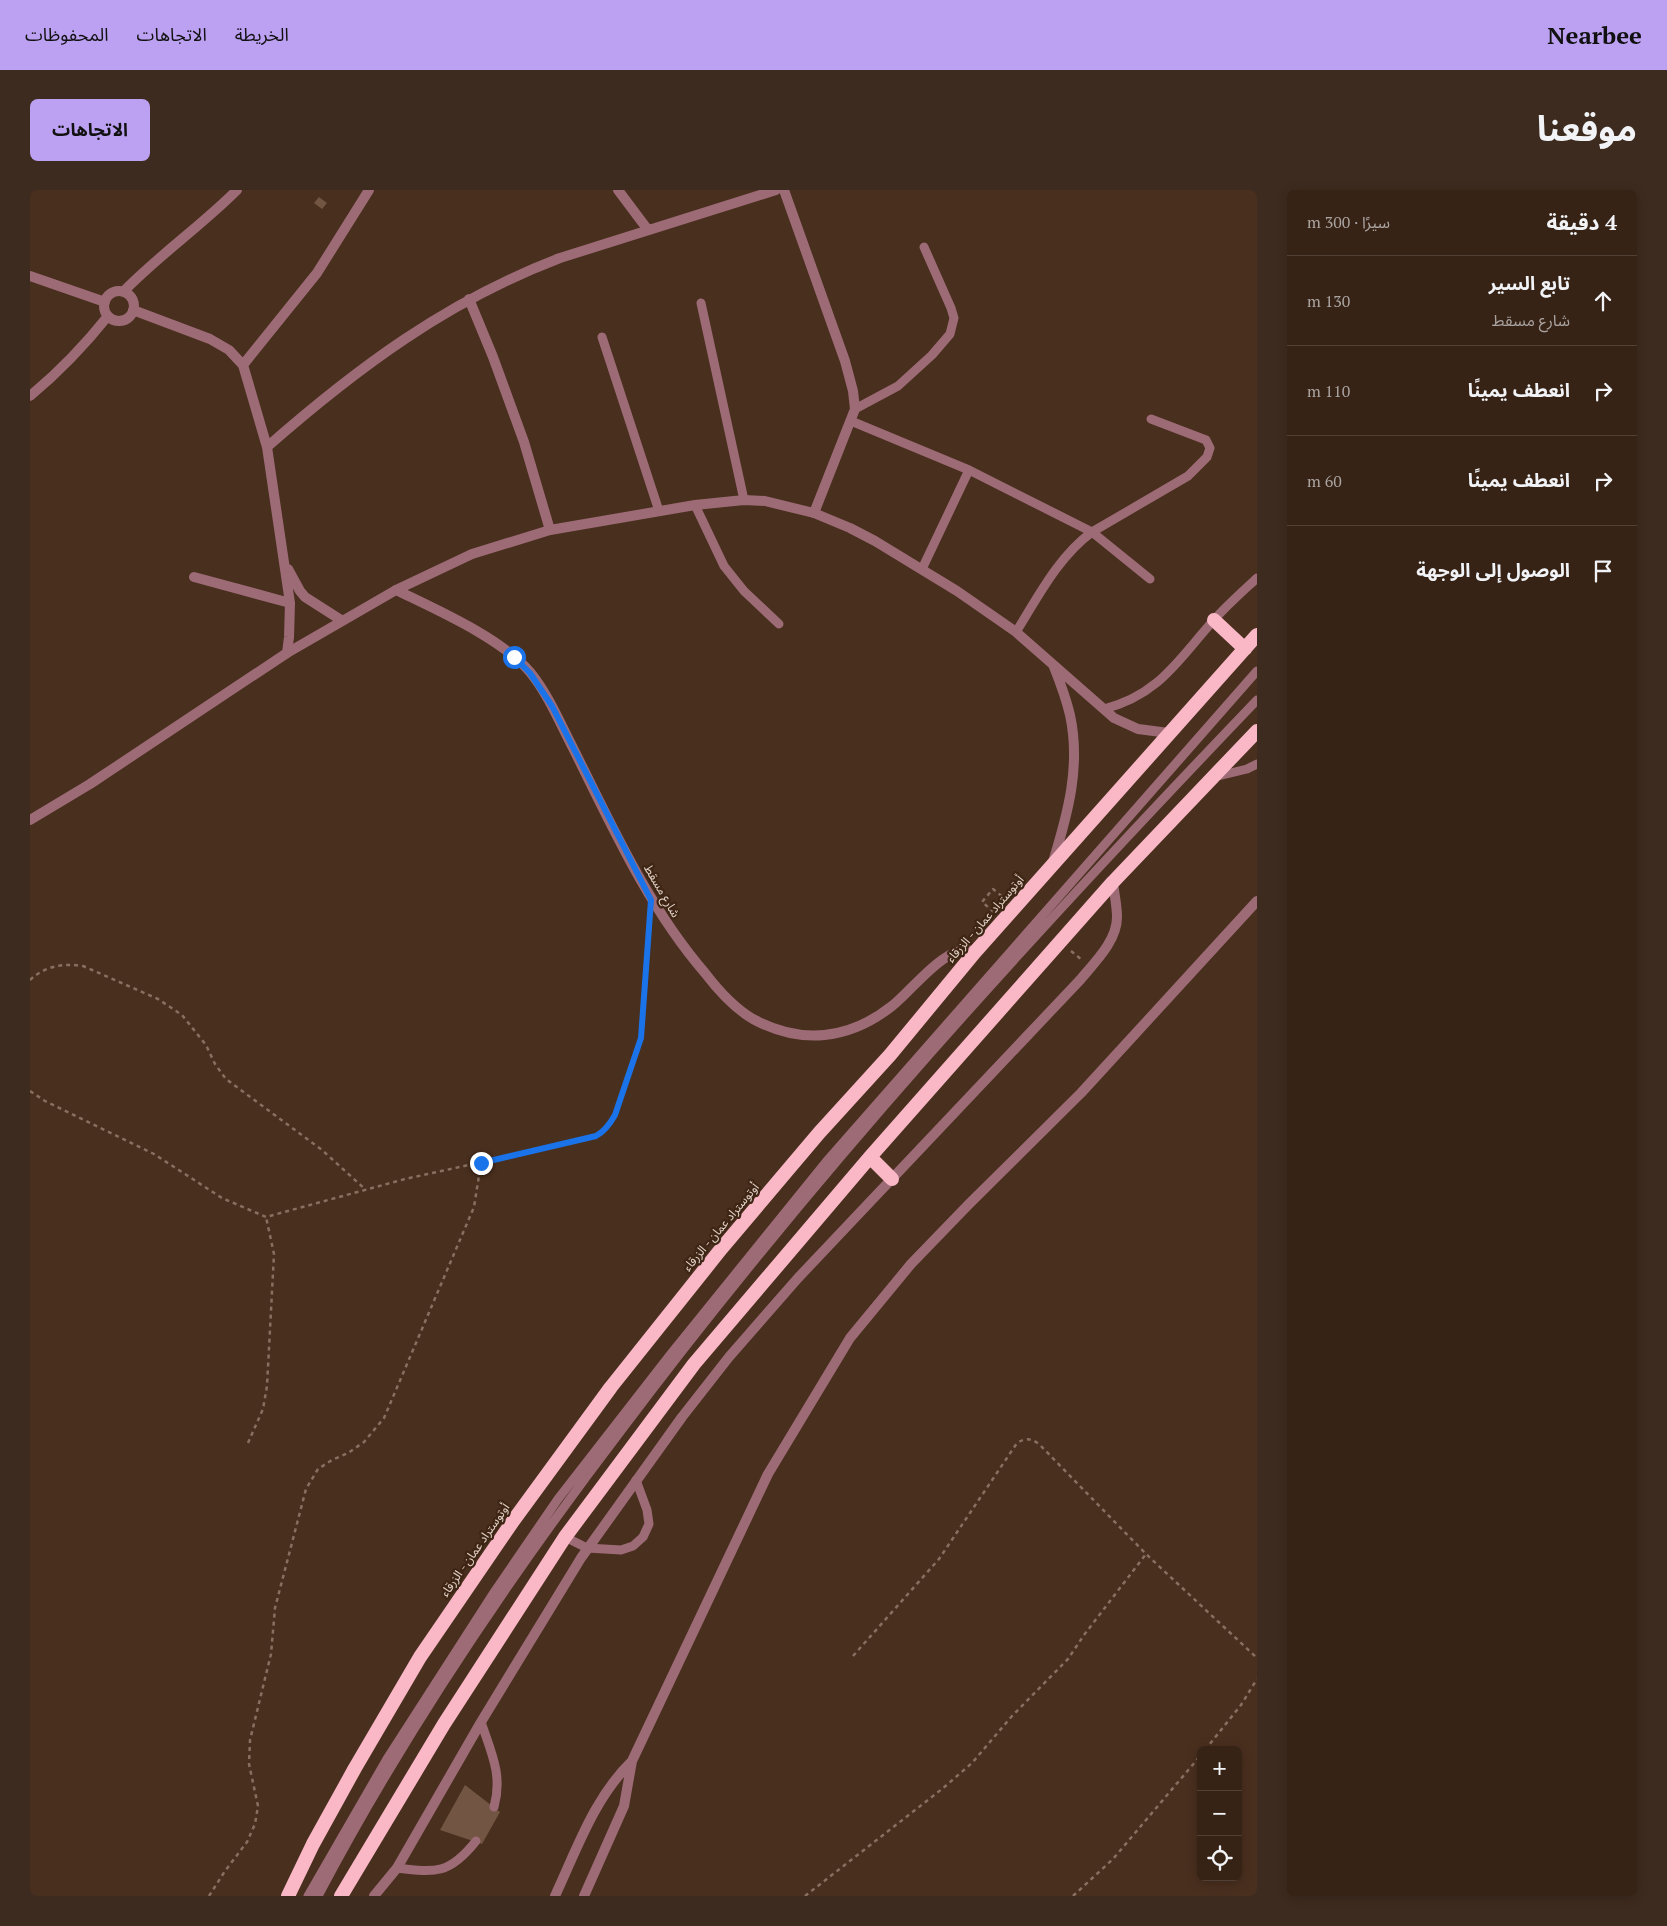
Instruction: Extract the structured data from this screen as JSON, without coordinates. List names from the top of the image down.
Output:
{
  "streets": {
    "highway": ["أوتوستراد عمان - الزرقاء"],
    "street": ["شارع مسقط"]
  },
  "crossings": [
    ["شارع مسقط", "أوتوستراد عمان - الزرقاء"]
  ],
  "page": {
    "header": "Nearbee",
    "nav": ["الخريطة", "الاتجاهات", "المحفوظات"],
    "title": "موقعنا",
    "buttons": "الاتجاهات",
    "heading": ["4 دقيقة", "سيرًا · 300 m"],
    "list": [
      ["تابع السير", "شارع مسقط", "130 m"],
      ["انعطف يمينًا", "110 m"],
      ["انعطف يمينًا", "60 m"],
      "الوصول إلى الوجهة"
    ],
    "map_buttons": ["+", "−"]
  }
}
